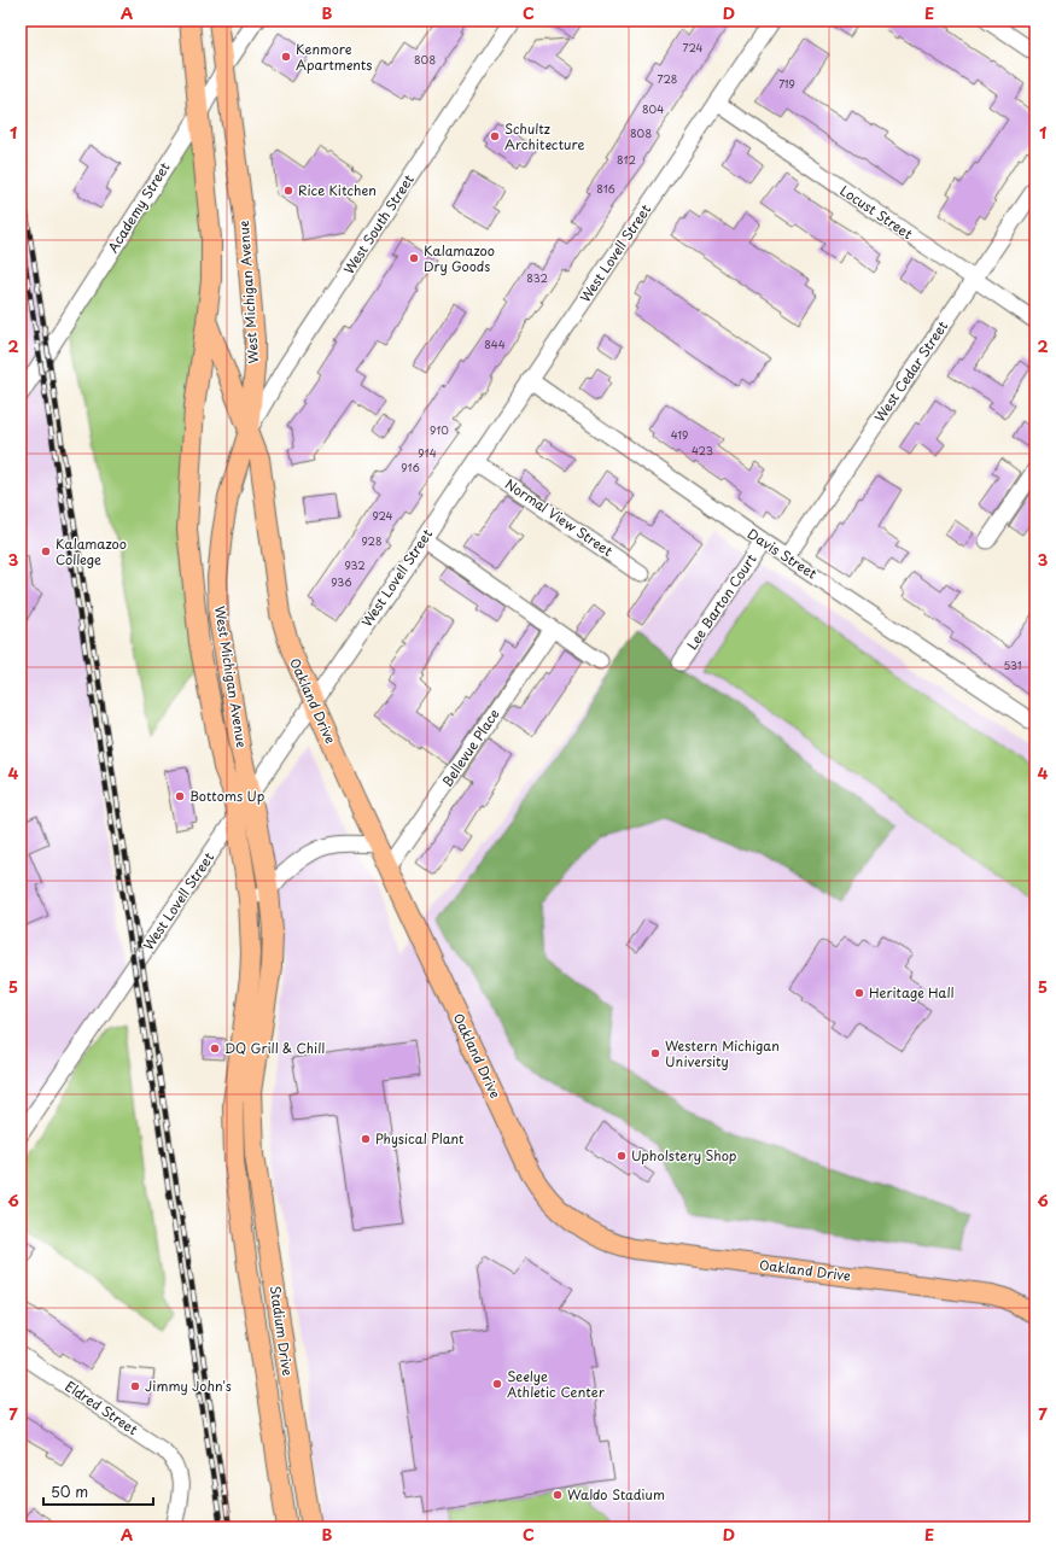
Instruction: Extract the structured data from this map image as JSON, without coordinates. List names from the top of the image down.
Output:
{
  "streets": {
    "main road": ["West Michigan Avenue", "Oakland Drive", "Stadium Drive"],
    "street": [
      "Academy Street",
      "Locust Street",
      "West South Street",
      "West Lovell Street",
      "West Cedar Street",
      "Normal View Street",
      "Davis Street",
      "Lee Barton Court",
      "Bellevue Place",
      "Eldred Street"
    ]
  },
  "crossings": [
    ["Academy Street", "West Michigan Avenue"],
    ["Locust Street", "West Lovell Street"],
    ["Locust Street", "West Cedar Street"],
    ["West South Street", "West Michigan Avenue"],
    ["West South Street", "Oakland Drive"],
    ["West Lovell Street", "West Michigan Avenue"],
    ["West Lovell Street", "Normal View Street"],
    ["West Lovell Street", "Davis Street"],
    ["West Lovell Street", "Oakland Drive"],
    ["West Michigan Avenue", "Oakland Drive"],
    ["West Michigan Avenue", "Stadium Drive"],
    ["West Cedar Street", "Davis Street"],
    ["Davis Street", "Lee Barton Court"],
    ["Oakland Drive", "Bellevue Place"]
  ],
  "places": [
    "Kenmore Apartments",
    "Schultz Architecture",
    "Rice Kitchen",
    "Kalamazoo Dry Goods",
    "Kalamazoo College",
    "Bottoms Up",
    "Heritage Hall",
    "DQ Grill & Chill",
    "Western Michigan University",
    "Physical Plant",
    "Upholstery Shop",
    "Seelye Athletic Center",
    "Jimmy John's",
    "Waldo Stadium"
  ],
  "house_numbers": [
    "724",
    "808",
    "728",
    "719",
    "804",
    "808",
    "812",
    "816",
    "832",
    "844",
    "910",
    "419",
    "423",
    "914",
    "916",
    "924",
    "928",
    "932",
    "936",
    "531"
  ],
  "scale_bar": "50 m",
  "grid": {
    "columns": [
      "A",
      "B",
      "C",
      "D",
      "E"
    ],
    "rows": [
      "1",
      "2",
      "3",
      "4",
      "5",
      "6",
      "7"
    ]
  }
}
